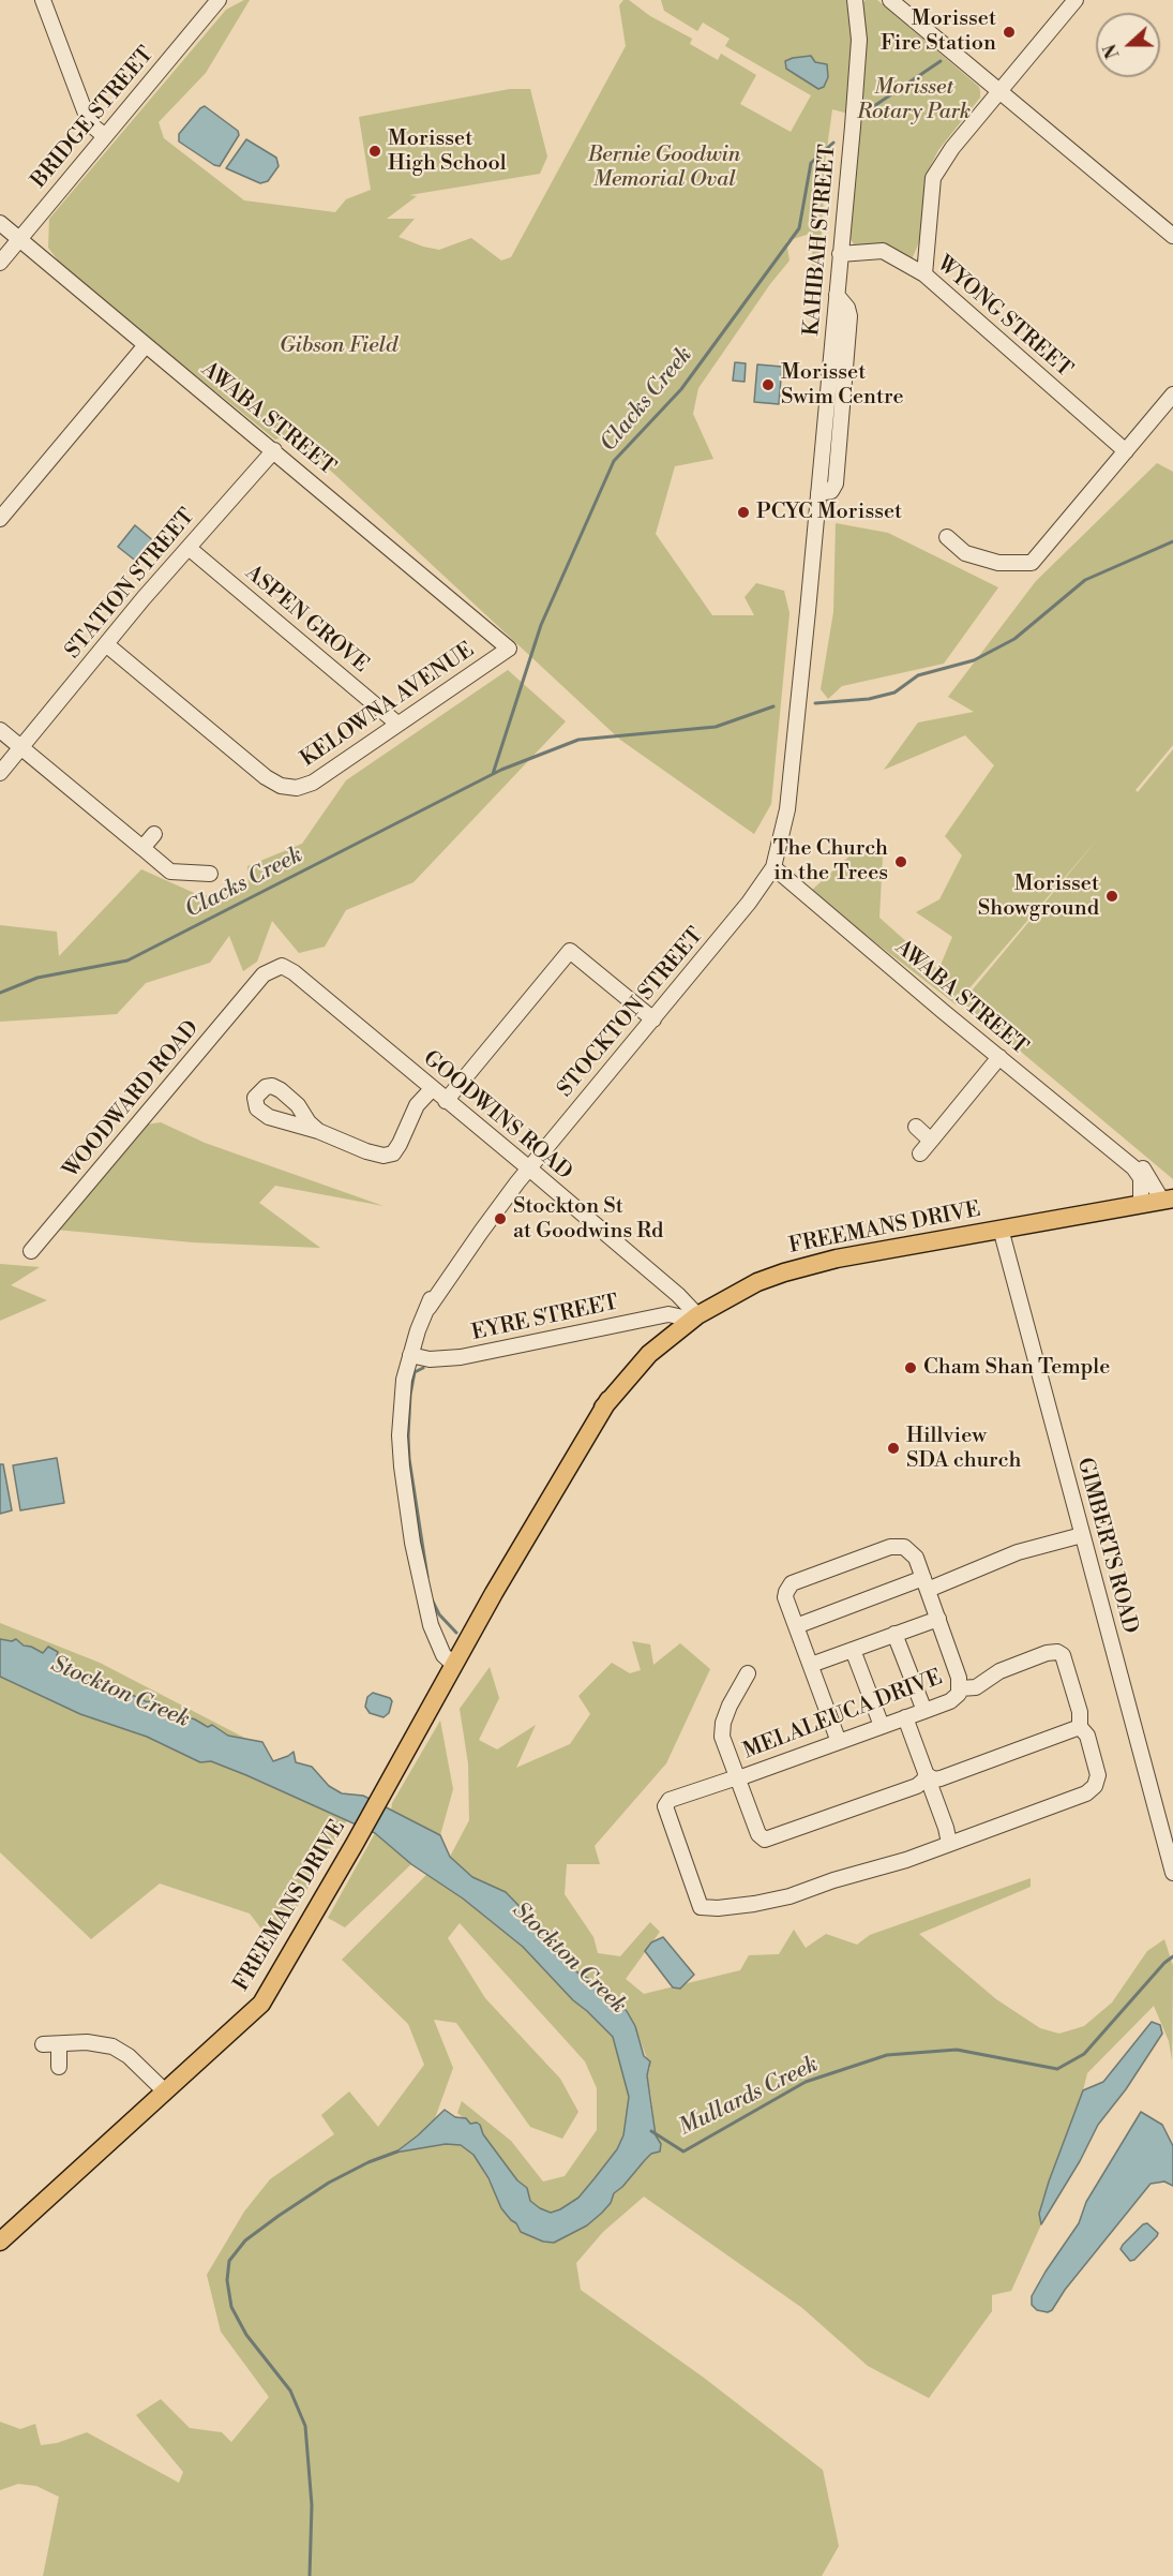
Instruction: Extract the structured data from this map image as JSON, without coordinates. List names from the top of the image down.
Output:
{
  "streets": {
    "main road": ["FREEMANS DRIVE"],
    "street": [
      "BRIDGE STREET",
      "KAHIBAH STREET",
      "WYONG STREET",
      "AWABA STREET",
      "STATION STREET",
      "ASPEN GROVE",
      "KELOWNA AVENUE",
      "STOCKTON STREET",
      "WOODWARD ROAD",
      "GOODWINS ROAD",
      "EYRE STREET",
      "GIMBERTS ROAD",
      "MELALEUCA DRIVE"
    ]
  },
  "crossings": [
    ["BRIDGE STREET", "AWABA STREET"],
    ["KAHIBAH STREET", "WYONG STREET"],
    ["KAHIBAH STREET", "AWABA STREET"],
    ["KAHIBAH STREET", "STOCKTON STREET"],
    ["AWABA STREET", "STATION STREET"],
    ["AWABA STREET", "KELOWNA AVENUE"],
    ["AWABA STREET", "STOCKTON STREET"],
    ["AWABA STREET", "FREEMANS DRIVE"],
    ["STATION STREET", "ASPEN GROVE"],
    ["STATION STREET", "KELOWNA AVENUE"],
    ["ASPEN GROVE", "KELOWNA AVENUE"],
    ["STOCKTON STREET", "GOODWINS ROAD"],
    ["STOCKTON STREET", "FREEMANS DRIVE"],
    ["STOCKTON STREET", "EYRE STREET"],
    ["WOODWARD ROAD", "GOODWINS ROAD"],
    ["GOODWINS ROAD", "FREEMANS DRIVE"],
    ["GOODWINS ROAD", "EYRE STREET"],
    ["FREEMANS DRIVE", "EYRE STREET"],
    ["FREEMANS DRIVE", "GIMBERTS ROAD"]
  ],
  "water": ["Clacks Creek", "Stockton Creek", "Mullards Creek"],
  "parks": ["Morisset Rotary Park", "Bernie Goodwin Memorial Oval", "Gibson Field"],
  "places": [
    "Morisset Fire Station",
    "Morisset High School",
    "Morisset Swim Centre",
    "PCYC Morisset",
    "The Church in the Trees",
    "Morisset Showground",
    "Stockton St at Goodwins Rd",
    "Cham Shan Temple",
    "Hillview SDA church"
  ],
  "north": "left"
}
